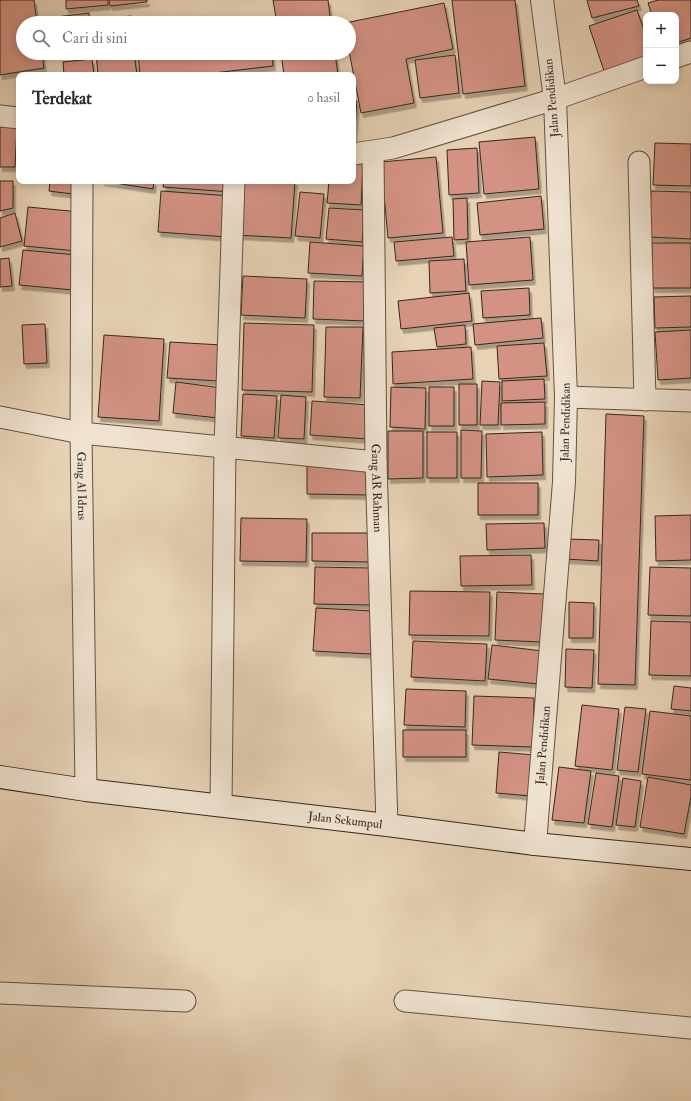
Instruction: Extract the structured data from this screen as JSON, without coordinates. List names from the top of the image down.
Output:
{
  "streets": {
    "street": [
      "Jalan Pendidikan",
      "Gang Al Idrus",
      "Gang AR Rahman",
      "Jalan Sekumpul"
    ]
  },
  "crossings": [
    ["Jalan Pendidikan", "Jalan Sekumpul"],
    ["Gang Al Idrus", "Jalan Sekumpul"],
    ["Gang AR Rahman", "Jalan Sekumpul"]
  ],
  "page": {
    "map_buttons": ["+", "−"],
    "search": "Cari di sini",
    "heading": ["Terdekat", "0 hasil"]
  }
}
